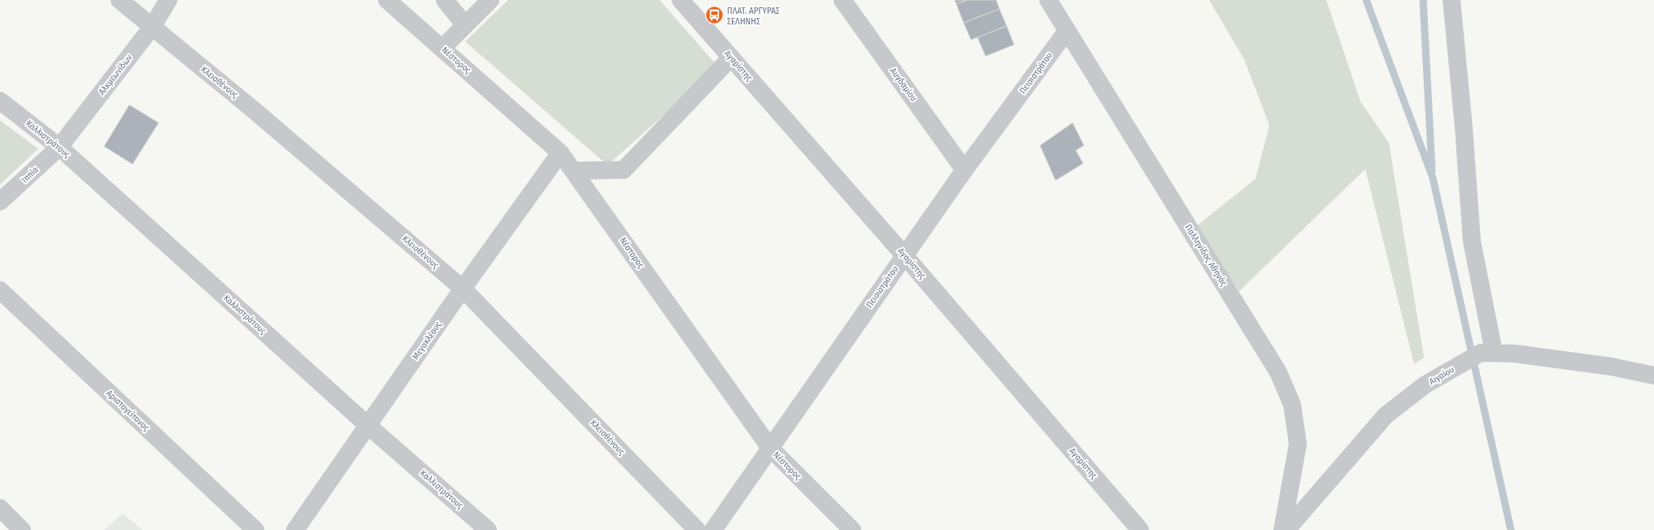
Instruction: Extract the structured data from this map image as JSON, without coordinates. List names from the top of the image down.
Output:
{
  "streets": {
    "street": [
      "Νέστορος",
      "Αγαρίστης",
      "Πεισιστράτου",
      "Αλκμεωνίδων",
      "Κλεισθένους",
      "Αυγδαμίου",
      "Καλλιστράτους",
      "Ιππία",
      "Παλληνίδος Αθηνάς",
      "Μεγακλέους",
      "Αιγαίου",
      "Αριστογείτονος"
    ]
  },
  "crossings": [
    ["Νέστορος", "Πεισιστράτου"],
    ["Νέστορος", "Μεγακλέους"],
    ["Αγαρίστης", "Πεισιστράτου"],
    ["Πεισιστράτου", "Αυγδαμίου"],
    ["Πεισιστράτου", "Παλληνίδος Αθηνάς"],
    ["Αλκμεωνίδων", "Κλεισθένους"],
    ["Αλκμεωνίδων", "Καλλιστράτους"],
    ["Αλκμεωνίδων", "Ιππία"],
    ["Κλεισθένους", "Μεγακλέους"],
    ["Καλλιστράτους", "Ιππία"],
    ["Καλλιστράτους", "Μεγακλέους"]
  ],
  "places": {
    "bus stop": ["ΠΛΑΤ. ΑΡΓΥΡΑΣ ΣΕΛΗΝΗΣ"]
  }
}
